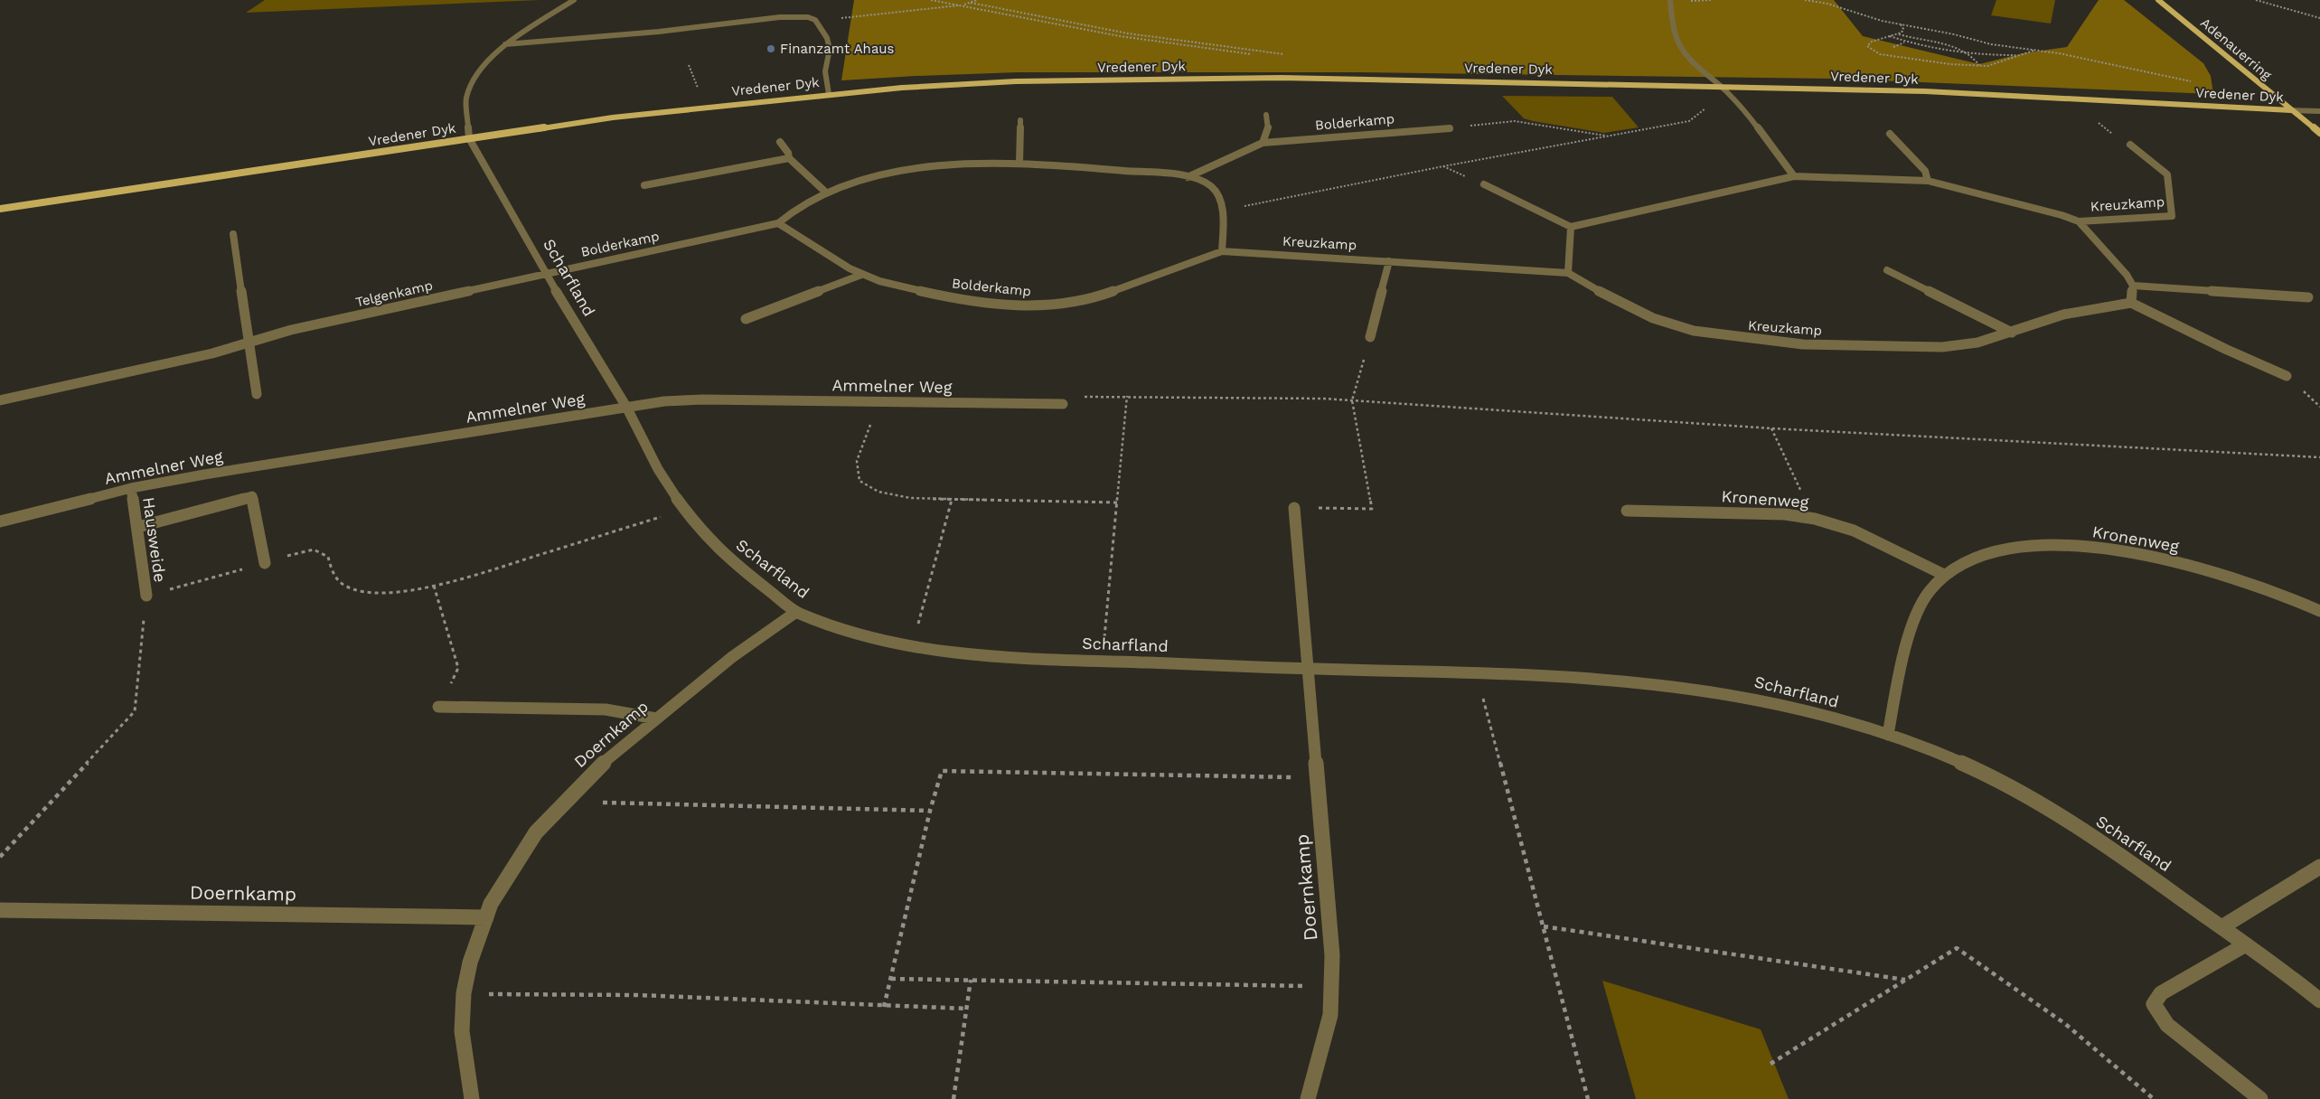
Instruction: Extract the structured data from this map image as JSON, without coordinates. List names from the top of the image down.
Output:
{
  "streets": {
    "main road": ["Adenauerring", "Vredener Dyk"],
    "street": [
      "Bolderkamp",
      "Kreuzkamp",
      "Scharfland",
      "Telgenkamp",
      "Ammelner Weg",
      "Kronenweg",
      "Hausweide",
      "Doernkamp"
    ]
  },
  "crossings": [
    ["Adenauerring", "Vredener Dyk"],
    ["Vredener Dyk", "Scharfland"],
    ["Bolderkamp", "Kreuzkamp"],
    ["Bolderkamp", "Scharfland"],
    ["Bolderkamp", "Telgenkamp"],
    ["Scharfland", "Telgenkamp"],
    ["Scharfland", "Ammelner Weg"],
    ["Scharfland", "Kronenweg"],
    ["Scharfland", "Doernkamp"],
    ["Ammelner Weg", "Hausweide"]
  ],
  "places": ["Finanzamt Ahaus"]
}
